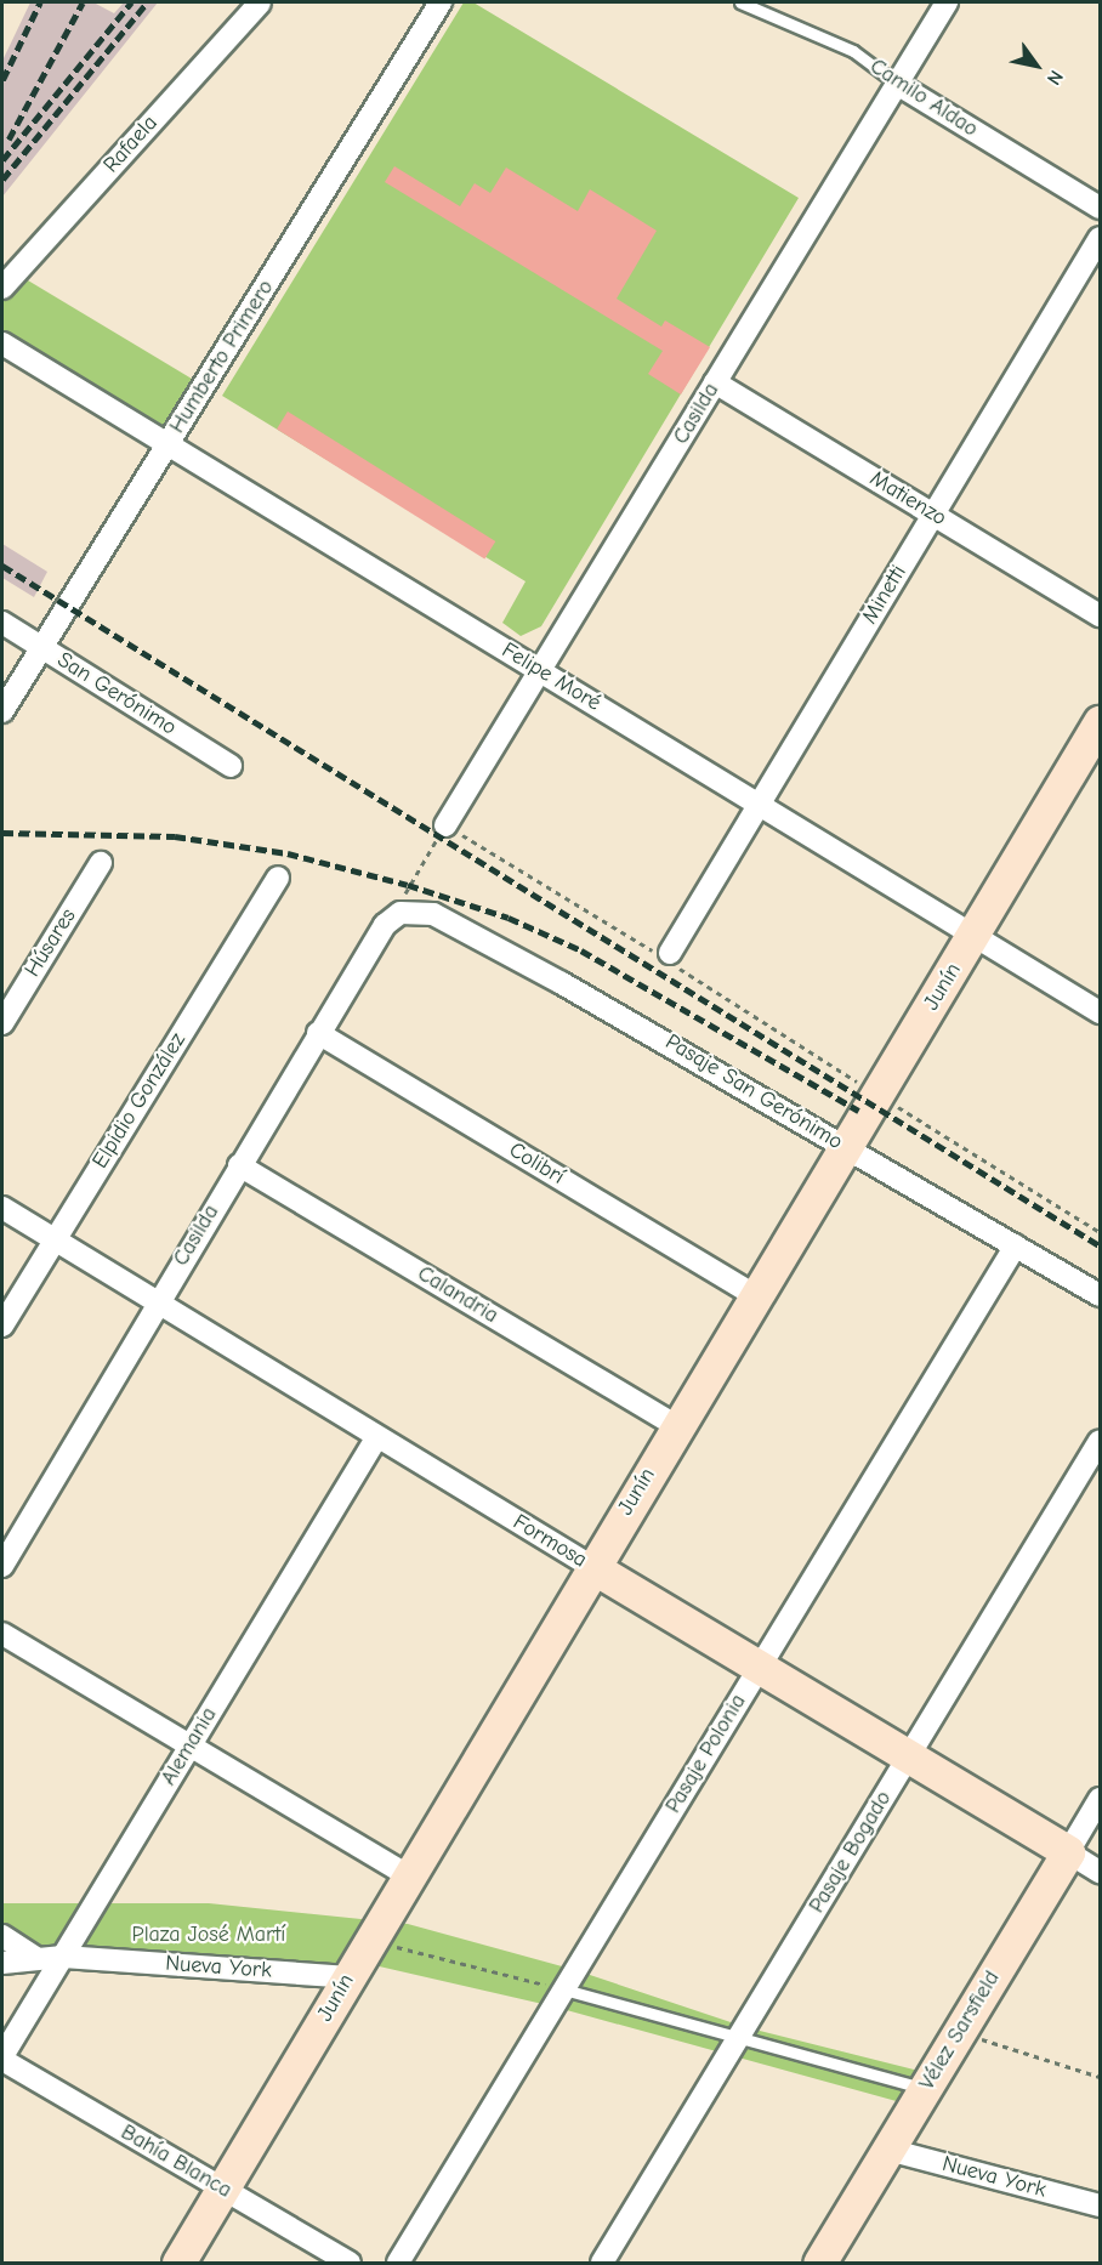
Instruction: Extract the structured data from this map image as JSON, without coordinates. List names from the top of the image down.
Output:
{
  "streets": {
    "main road": ["Junín", "Formosa", "Vélez Sarsfield"],
    "street": [
      "Camilo Aldao",
      "Rafaela",
      "Humberto Primero",
      "Casilda",
      "Matienzo",
      "Minetti",
      "Felipe Moré",
      "San Gerónimo",
      "Húsares",
      "Pasaje San Gerónimo",
      "Elpidio González",
      "Colibrí",
      "Calandria",
      "Alemania",
      "Pasaje Polonia",
      "Pasaje Bogado",
      "Nueva York",
      "Bahía Blanca"
    ]
  },
  "crossings": [
    ["Camilo Aldao", "Casilda"],
    ["Humberto Primero", "Felipe Moré"],
    ["Humberto Primero", "San Gerónimo"],
    ["Casilda", "Matienzo"],
    ["Casilda", "Felipe Moré"],
    ["Casilda", "Pasaje San Gerónimo"],
    ["Casilda", "Colibrí"],
    ["Casilda", "Calandria"],
    ["Casilda", "Formosa"],
    ["Matienzo", "Minetti"],
    ["Minetti", "Felipe Moré"],
    ["Felipe Moré", "Junín"],
    ["Junín", "Pasaje San Gerónimo"],
    ["Junín", "Colibrí"],
    ["Junín", "Calandria"],
    ["Junín", "Formosa"],
    ["Junín", "Nueva York"],
    ["Junín", "Bahía Blanca"],
    ["Pasaje San Gerónimo", "Pasaje Polonia"],
    ["Elpidio González", "Formosa"],
    ["Formosa", "Alemania"],
    ["Formosa", "Pasaje Polonia"],
    ["Formosa", "Pasaje Bogado"],
    ["Formosa", "Vélez Sarsfield"],
    ["Alemania", "Nueva York"],
    ["Alemania", "Bahía Blanca"],
    ["Nueva York", "Vélez Sarsfield"]
  ],
  "parks": ["Plaza José Martí"],
  "north": "bottom right"
}
